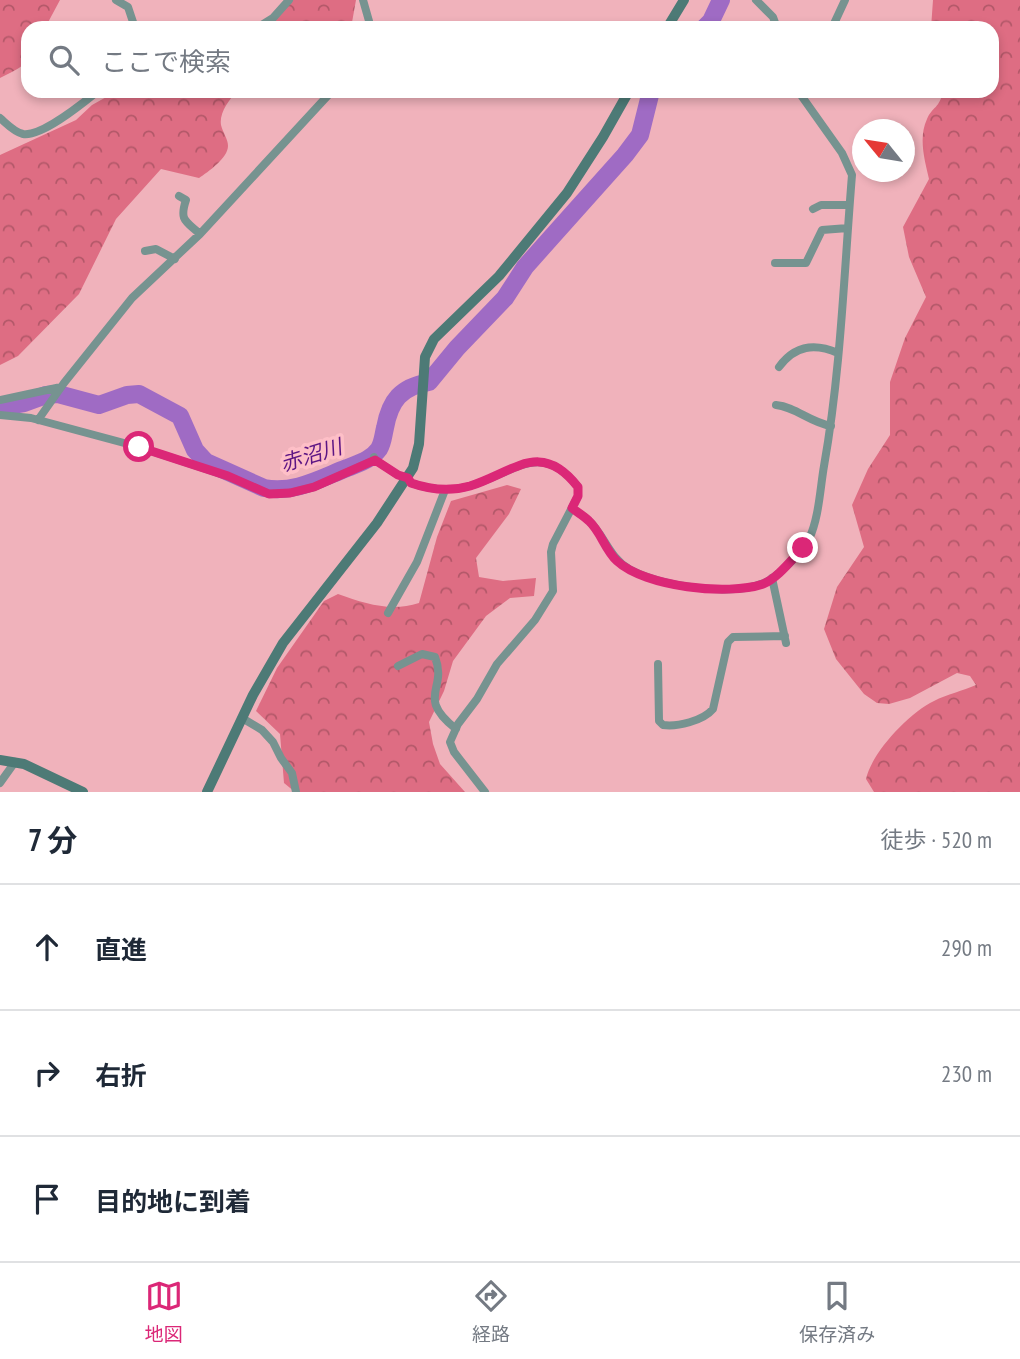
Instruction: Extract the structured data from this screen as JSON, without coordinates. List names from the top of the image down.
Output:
{
  "water": ["赤沼川"],
  "north": "top left",
  "page": {
    "search": "ここで検索",
    "heading": ["7 分", "徒歩 · 520 m"],
    "list": [
      ["直進", "290 m"],
      ["右折", "230 m"],
      "目的地に到着"
    ],
    "nav": ["地図", "経路", "保存済み"]
  }
}
